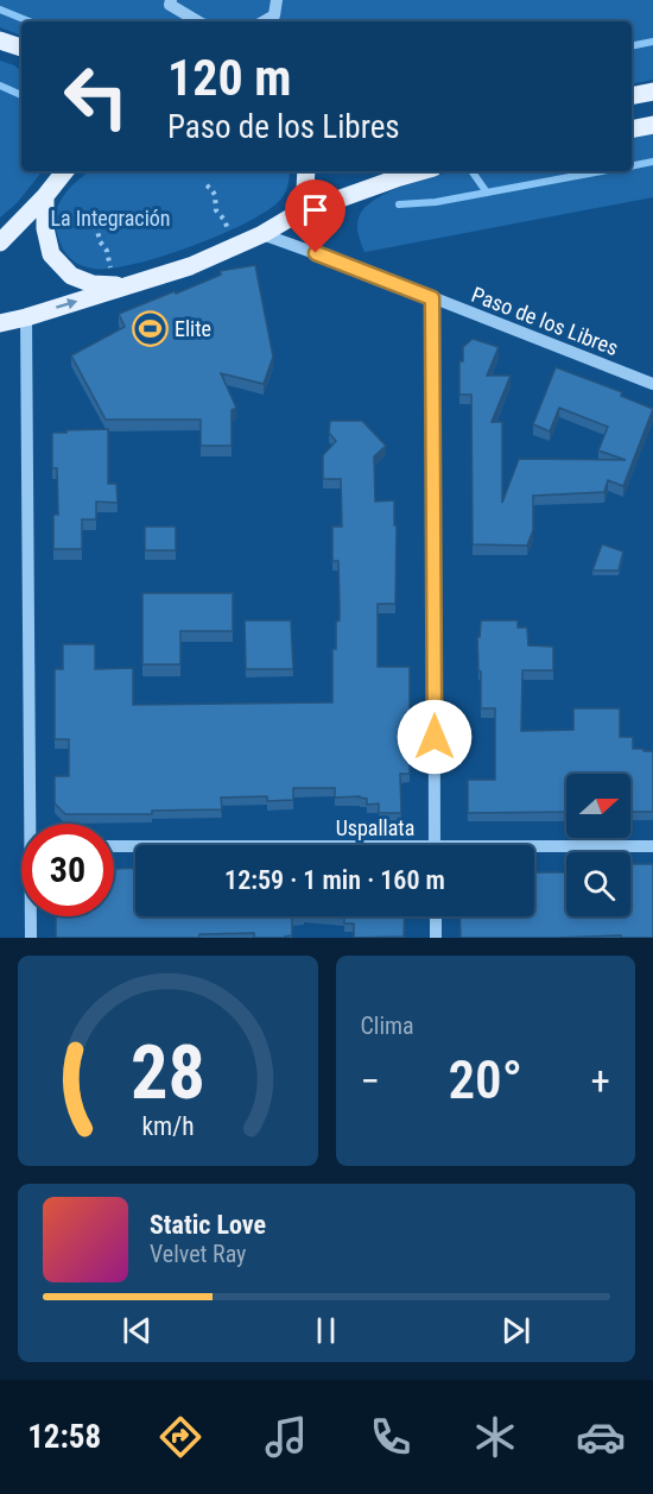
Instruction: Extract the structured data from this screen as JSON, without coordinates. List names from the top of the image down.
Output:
{
  "streets": {
    "street": ["Paso de los Libres", "Uspallata"]
  },
  "parks": ["La Integración"],
  "places": {
    "sports": ["Elite"]
  },
  "north": "right",
  "page": {
    "turn": ["120 m", "Paso de los Libres"],
    "limit": "30",
    "trip": "12:59 · 1 min · 160 m",
    "tile": "Clima",
    "heat": ["−", "20°", "+"],
    "song": ["Static Love", "Velvet Ray"],
    "tabs": "12:58",
    "gauge": ["28", "km/h"]
  }
}
